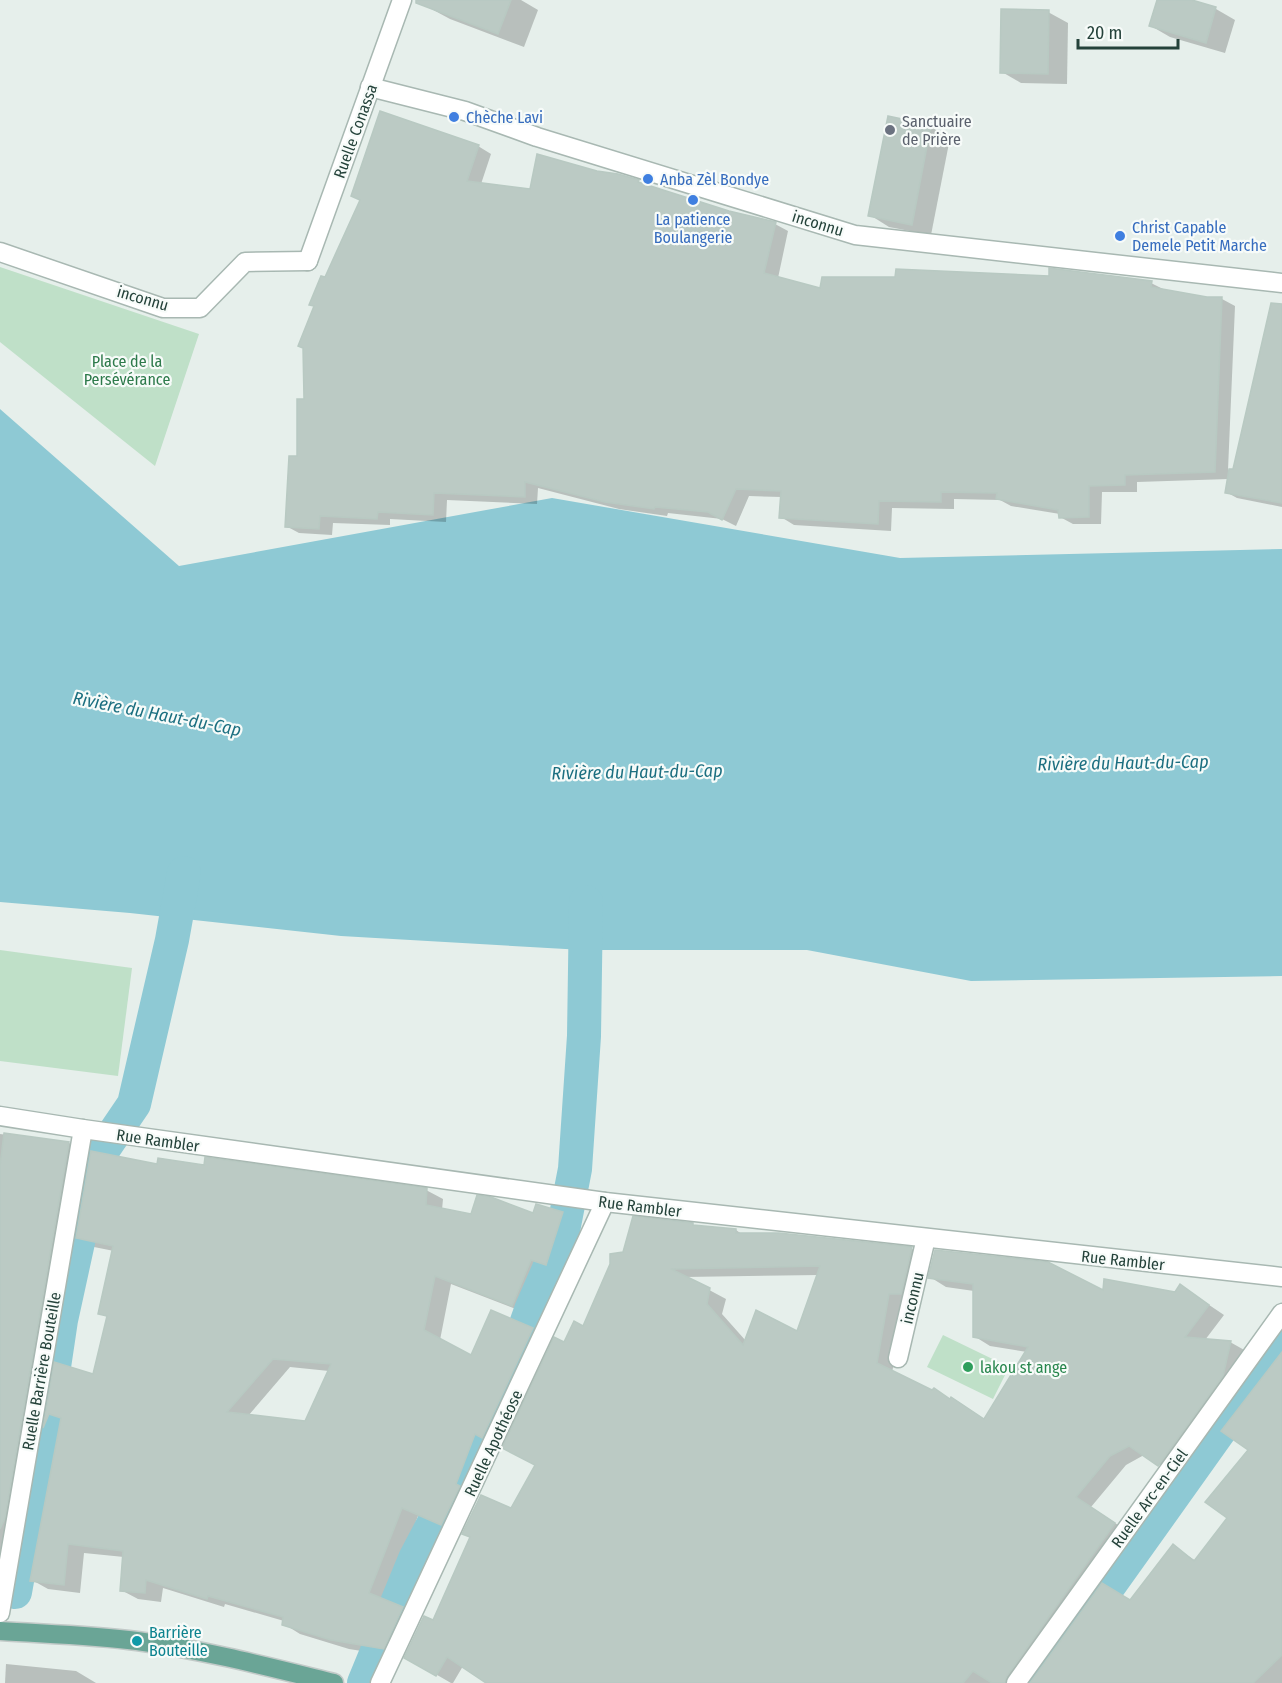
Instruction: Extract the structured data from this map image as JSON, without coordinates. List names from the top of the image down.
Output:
{
  "streets": {
    "street": [
      "Ruelle Conassa",
      "inconnu",
      "Rue Rambler",
      "Ruelle Barrière Bouteille",
      "Ruelle Apothéose",
      "Ruelle Arc-en-Ciel"
    ]
  },
  "crossings": [
    ["Ruelle Conassa", "inconnu"],
    ["inconnu", "Rue Rambler"],
    ["Rue Rambler", "Ruelle Barrière Bouteille"],
    ["Rue Rambler", "Ruelle Apothéose"]
  ],
  "water": ["Rivière du Haut-du-Cap"],
  "parks": ["Place de la Persévérance"],
  "places": [
    "Chèche Lavi",
    "Sanctuaire de Prière",
    "Anba Zèl Bondye",
    "La patience Boulangerie",
    "Christ Capable Demele Petit Marche",
    "lakou st ange",
    "Barrière Bouteille"
  ],
  "scale_bar": "20 m"
}
